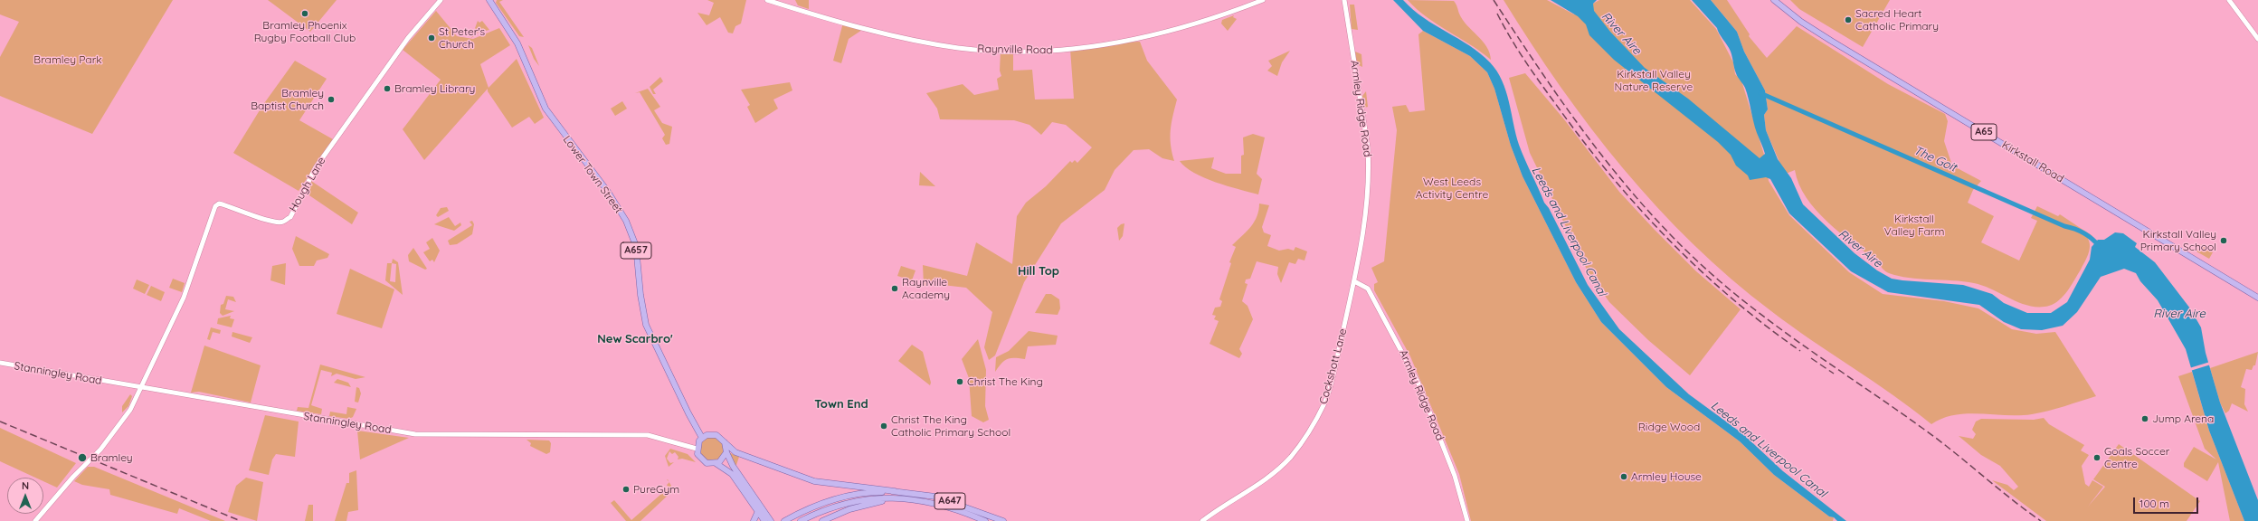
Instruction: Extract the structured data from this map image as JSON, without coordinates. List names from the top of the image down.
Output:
{
  "streets": {
    "main road": [
      "A65",
      "Kirkstall Road",
      "Lower Town Street",
      "A657",
      "A647"
    ],
    "street": [
      "Raynville Road",
      "Armley Ridge Road",
      "Hough Lane",
      "Cockshott Lane",
      "Stanningley Road"
    ]
  },
  "crossings": [
    ["Armley Ridge Road", "Cockshott Lane"],
    ["Lower Town Street", "Stanningley Road"],
    ["Lower Town Street", "A647"],
    ["Hough Lane", "Stanningley Road"],
    ["Stanningley Road", "A647"]
  ],
  "districts": ["Hill Top", "New Scarbro'", "Town End"],
  "water": ["River Aire", "The Goit", "Leeds and Liverpool Canal"],
  "parks": [
    "Bramley Park",
    "Kirkstall Valley Nature Reserve",
    "West Leeds Activity Centre",
    "Kirkstall Valley Farm",
    "Ridge Wood"
  ],
  "places": [
    "Bramley Phoenix Rugby Football Club",
    "Sacred Heart Catholic Primary",
    "St Peter's Church",
    "Bramley Library",
    "Bramley Baptist Church",
    "Kirkstall Valley Primary School",
    "Raynville Academy",
    "Christ The King",
    "Jump Arena",
    "Christ The King Catholic Primary School",
    "Bramley",
    "Goals Soccer Centre",
    "Armley House",
    "PureGym"
  ],
  "scale_bar": "100 m",
  "north": "top"
}
